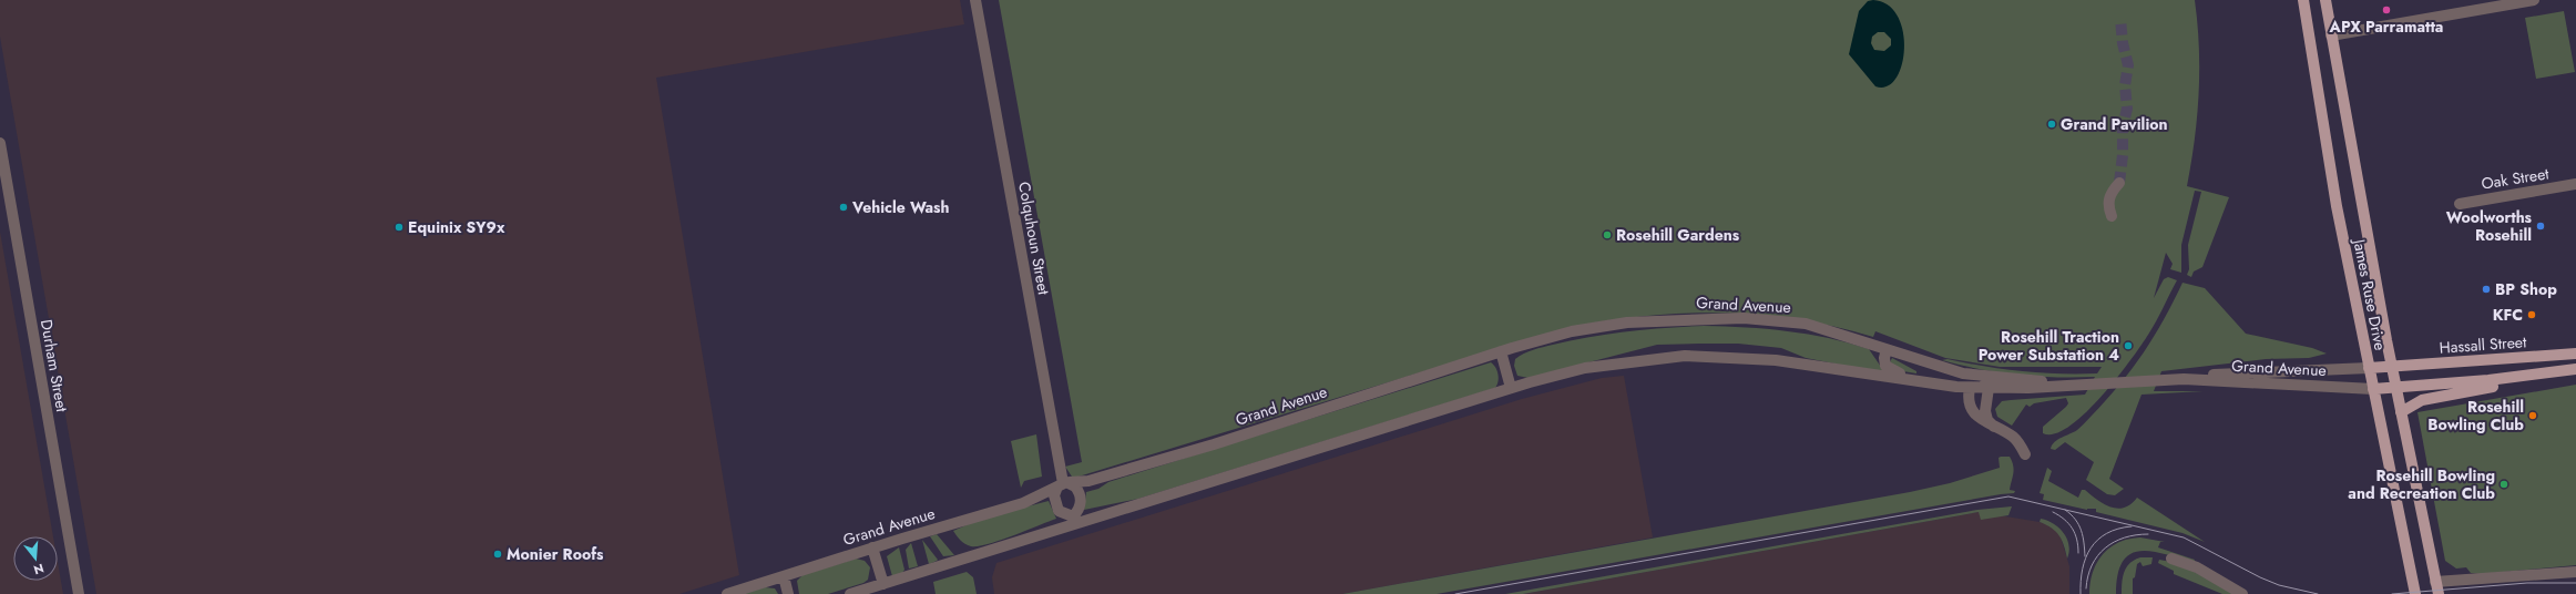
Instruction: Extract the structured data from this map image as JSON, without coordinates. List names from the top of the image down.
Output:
{
  "streets": {
    "main road": ["James Ruse Drive", "Hassall Street"],
    "street": [
      "Oak Street",
      "Colquhoun Street",
      "Grand Avenue",
      "Durham Street"
    ]
  },
  "crossings": [
    ["Colquhoun Street", "Grand Avenue"],
    ["James Ruse Drive", "Grand Avenue"],
    ["James Ruse Drive", "Hassall Street"],
    ["Grand Avenue", "Hassall Street"]
  ],
  "places": [
    "APX Parramatta",
    "Grand Pavilion",
    "Vehicle Wash",
    "Woolworths Rosehill",
    "Equinix SY9x",
    "Rosehill Gardens",
    "BP Shop",
    "KFC",
    "Rosehill Traction Power Substation 4",
    "Rosehill Bowling Club",
    "Rosehill Bowling and Recreation Club",
    "Monier Roofs"
  ],
  "north": "bottom"
}
